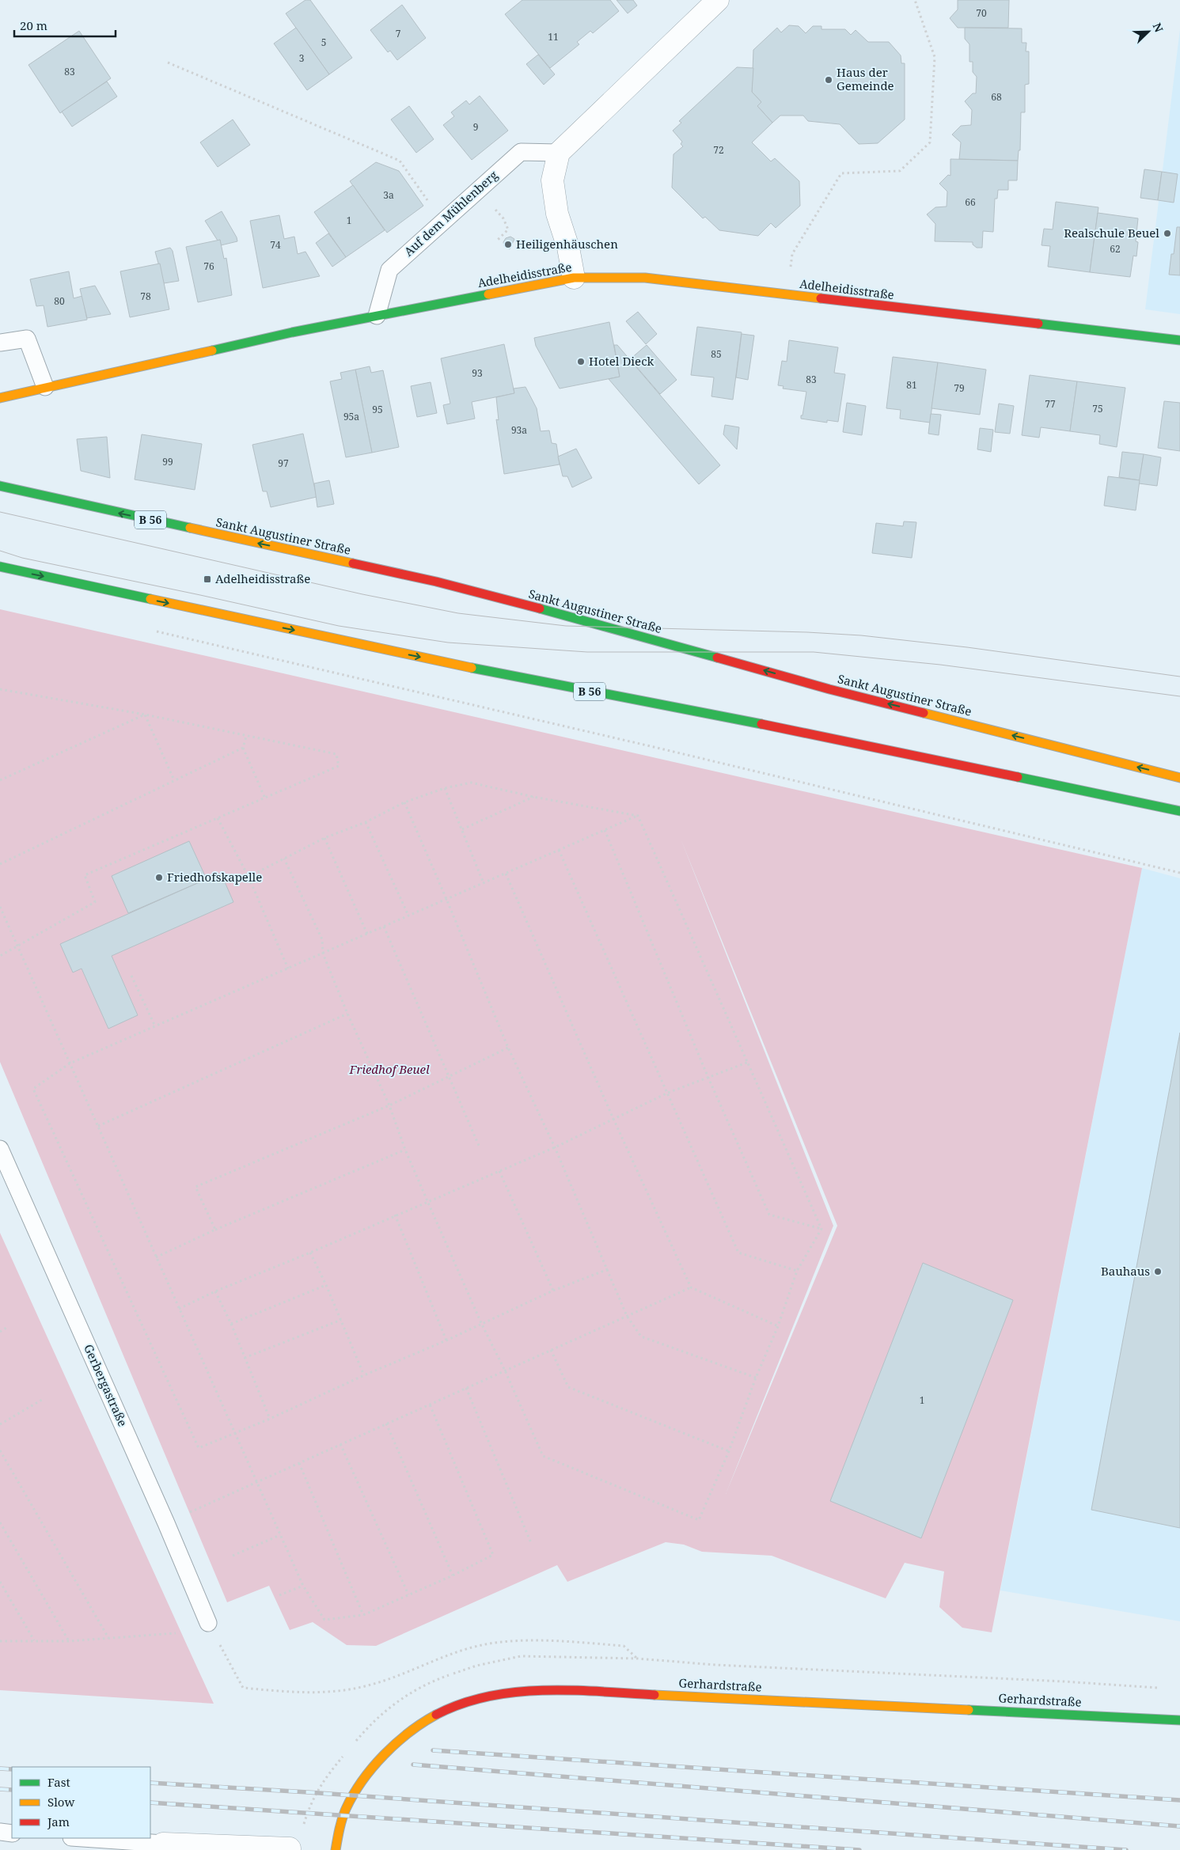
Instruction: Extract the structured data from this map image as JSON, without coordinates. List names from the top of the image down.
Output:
{
  "streets": {
    "main road": [
      "Adelheidisstraße",
      "B 56",
      "Sankt Augustiner Straße",
      "Gerhardstraße"
    ],
    "lane": ["Auf dem Mühlenberg", "Gerbergastraße"]
  },
  "crossings": [
    ["Auf dem Mühlenberg", "Adelheidisstraße"]
  ],
  "parks": ["Friedhof Beuel"],
  "places": {
    "other": [
      "Haus der Gemeinde",
      "Realschule Beuel",
      "Heiligenhäuschen",
      "Hotel Dieck",
      "Friedhofskapelle",
      "Bauhaus"
    ],
    "transit": ["Adelheidisstraße"]
  },
  "house_numbers": [
    "70",
    "7",
    "11",
    "5",
    "3",
    "83",
    "68",
    "9",
    "72",
    "3a",
    "66",
    "1",
    "74",
    "62",
    "76",
    "78",
    "80",
    "85",
    "93",
    "83",
    "81",
    "79",
    "77",
    "75",
    "95",
    "95a",
    "93a",
    "99",
    "97",
    "1"
  ],
  "legend": ["Fast", "Slow", "Jam"],
  "scale_bar": "20 m",
  "north": "top right"
}
